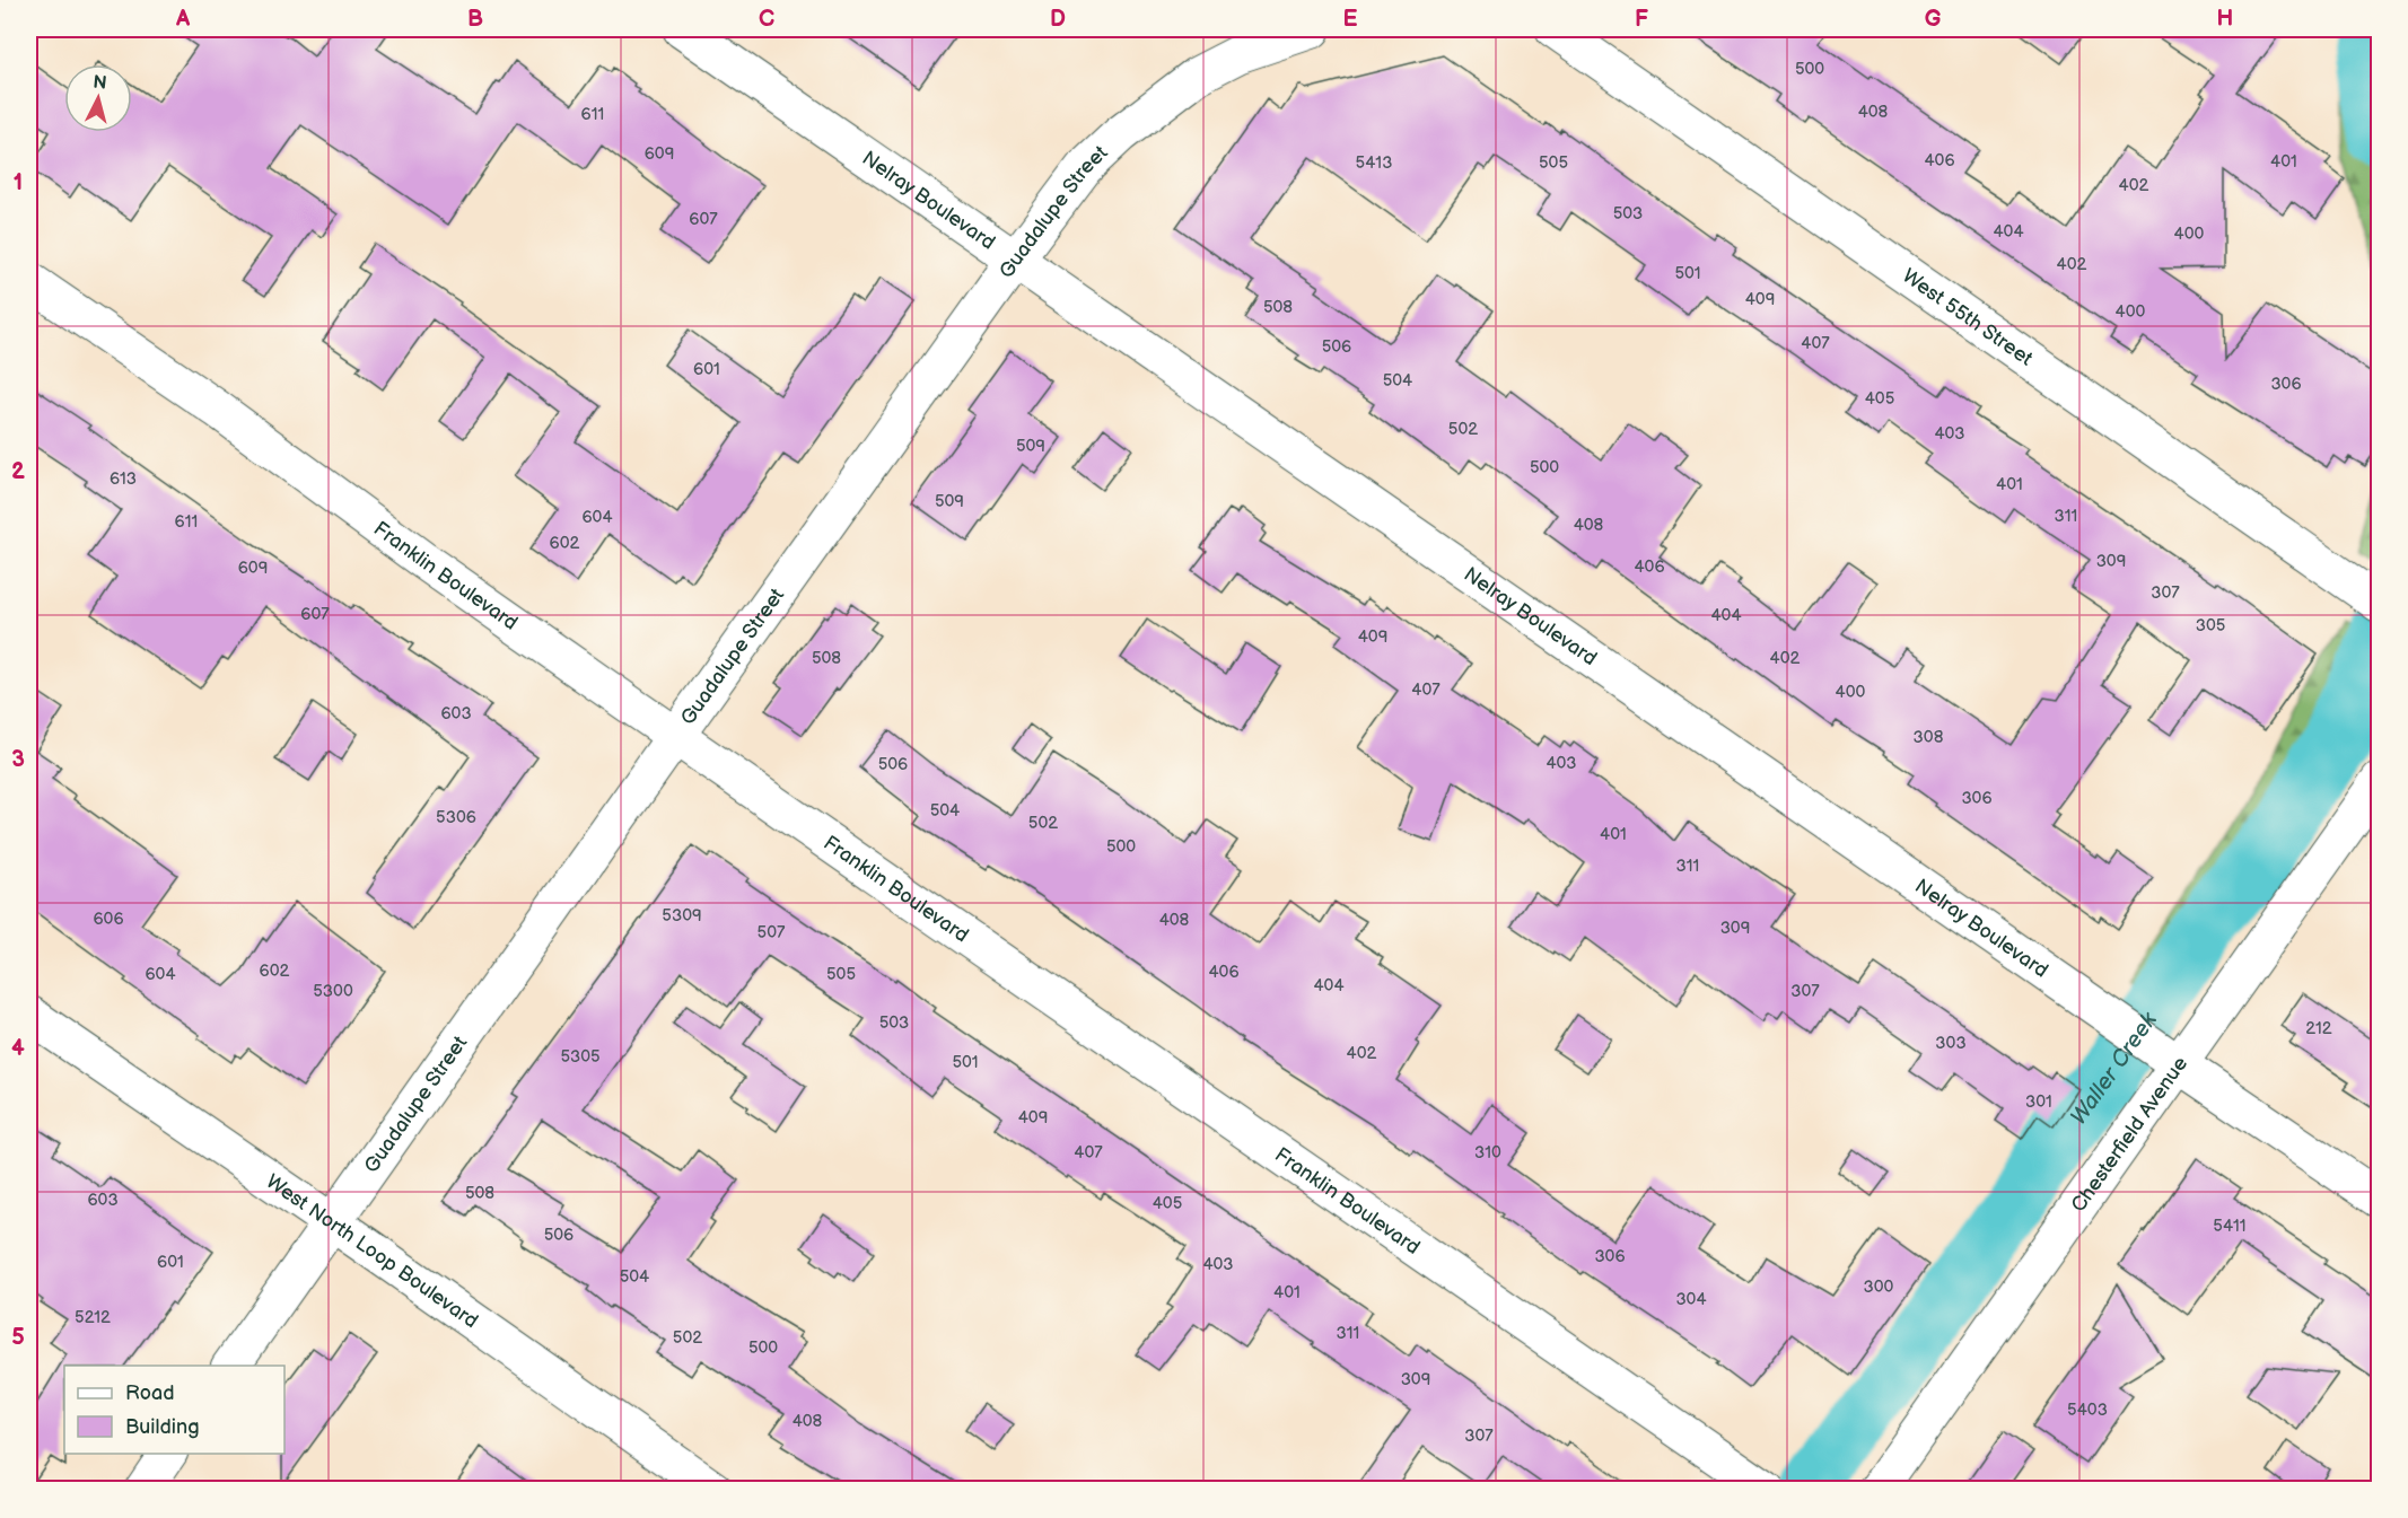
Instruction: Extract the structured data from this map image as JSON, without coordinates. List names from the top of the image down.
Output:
{
  "streets": {
    "street": [
      "Nelray Boulevard",
      "Guadalupe Street",
      "West 55th Street",
      "Franklin Boulevard",
      "Chesterfield Avenue",
      "West North Loop Boulevard"
    ]
  },
  "crossings": [
    ["Nelray Boulevard", "Guadalupe Street"],
    ["Nelray Boulevard", "Chesterfield Avenue"],
    ["Guadalupe Street", "Franklin Boulevard"],
    ["Guadalupe Street", "West North Loop Boulevard"]
  ],
  "water": ["Waller Creek"],
  "house_numbers": [
    "500",
    "408",
    "611",
    "609",
    "406",
    "401",
    "5413",
    "505",
    "402",
    "503",
    "607",
    "404",
    "400",
    "402",
    "501",
    "409",
    "508",
    "400",
    "407",
    "506",
    "601",
    "504",
    "306",
    "405",
    "502",
    "403",
    "509",
    "500",
    "613",
    "401",
    "509",
    "311",
    "604",
    "611",
    "408",
    "602",
    "309",
    "406",
    "609",
    "307",
    "607",
    "404",
    "305",
    "409",
    "508",
    "402",
    "407",
    "400",
    "603",
    "308",
    "403",
    "506",
    "306",
    "504",
    "5306",
    "502",
    "401",
    "500",
    "311",
    "5309",
    "606",
    "408",
    "309",
    "507",
    "602",
    "406",
    "604",
    "505",
    "404",
    "5300",
    "307",
    "503",
    "212",
    "303",
    "402",
    "5305",
    "501",
    "301",
    "409",
    "407",
    "310",
    "508",
    "603",
    "405",
    "5411",
    "506",
    "306",
    "601",
    "403",
    "504",
    "300",
    "401",
    "304",
    "5212",
    "311",
    "502",
    "500",
    "309",
    "5403",
    "408",
    "307"
  ],
  "legend": ["Road", "Building"],
  "north": "top",
  "grid": {
    "columns": [
      "A",
      "B",
      "C",
      "D",
      "E",
      "F",
      "G",
      "H"
    ],
    "rows": [
      "1",
      "2",
      "3",
      "4",
      "5"
    ]
  }
}
